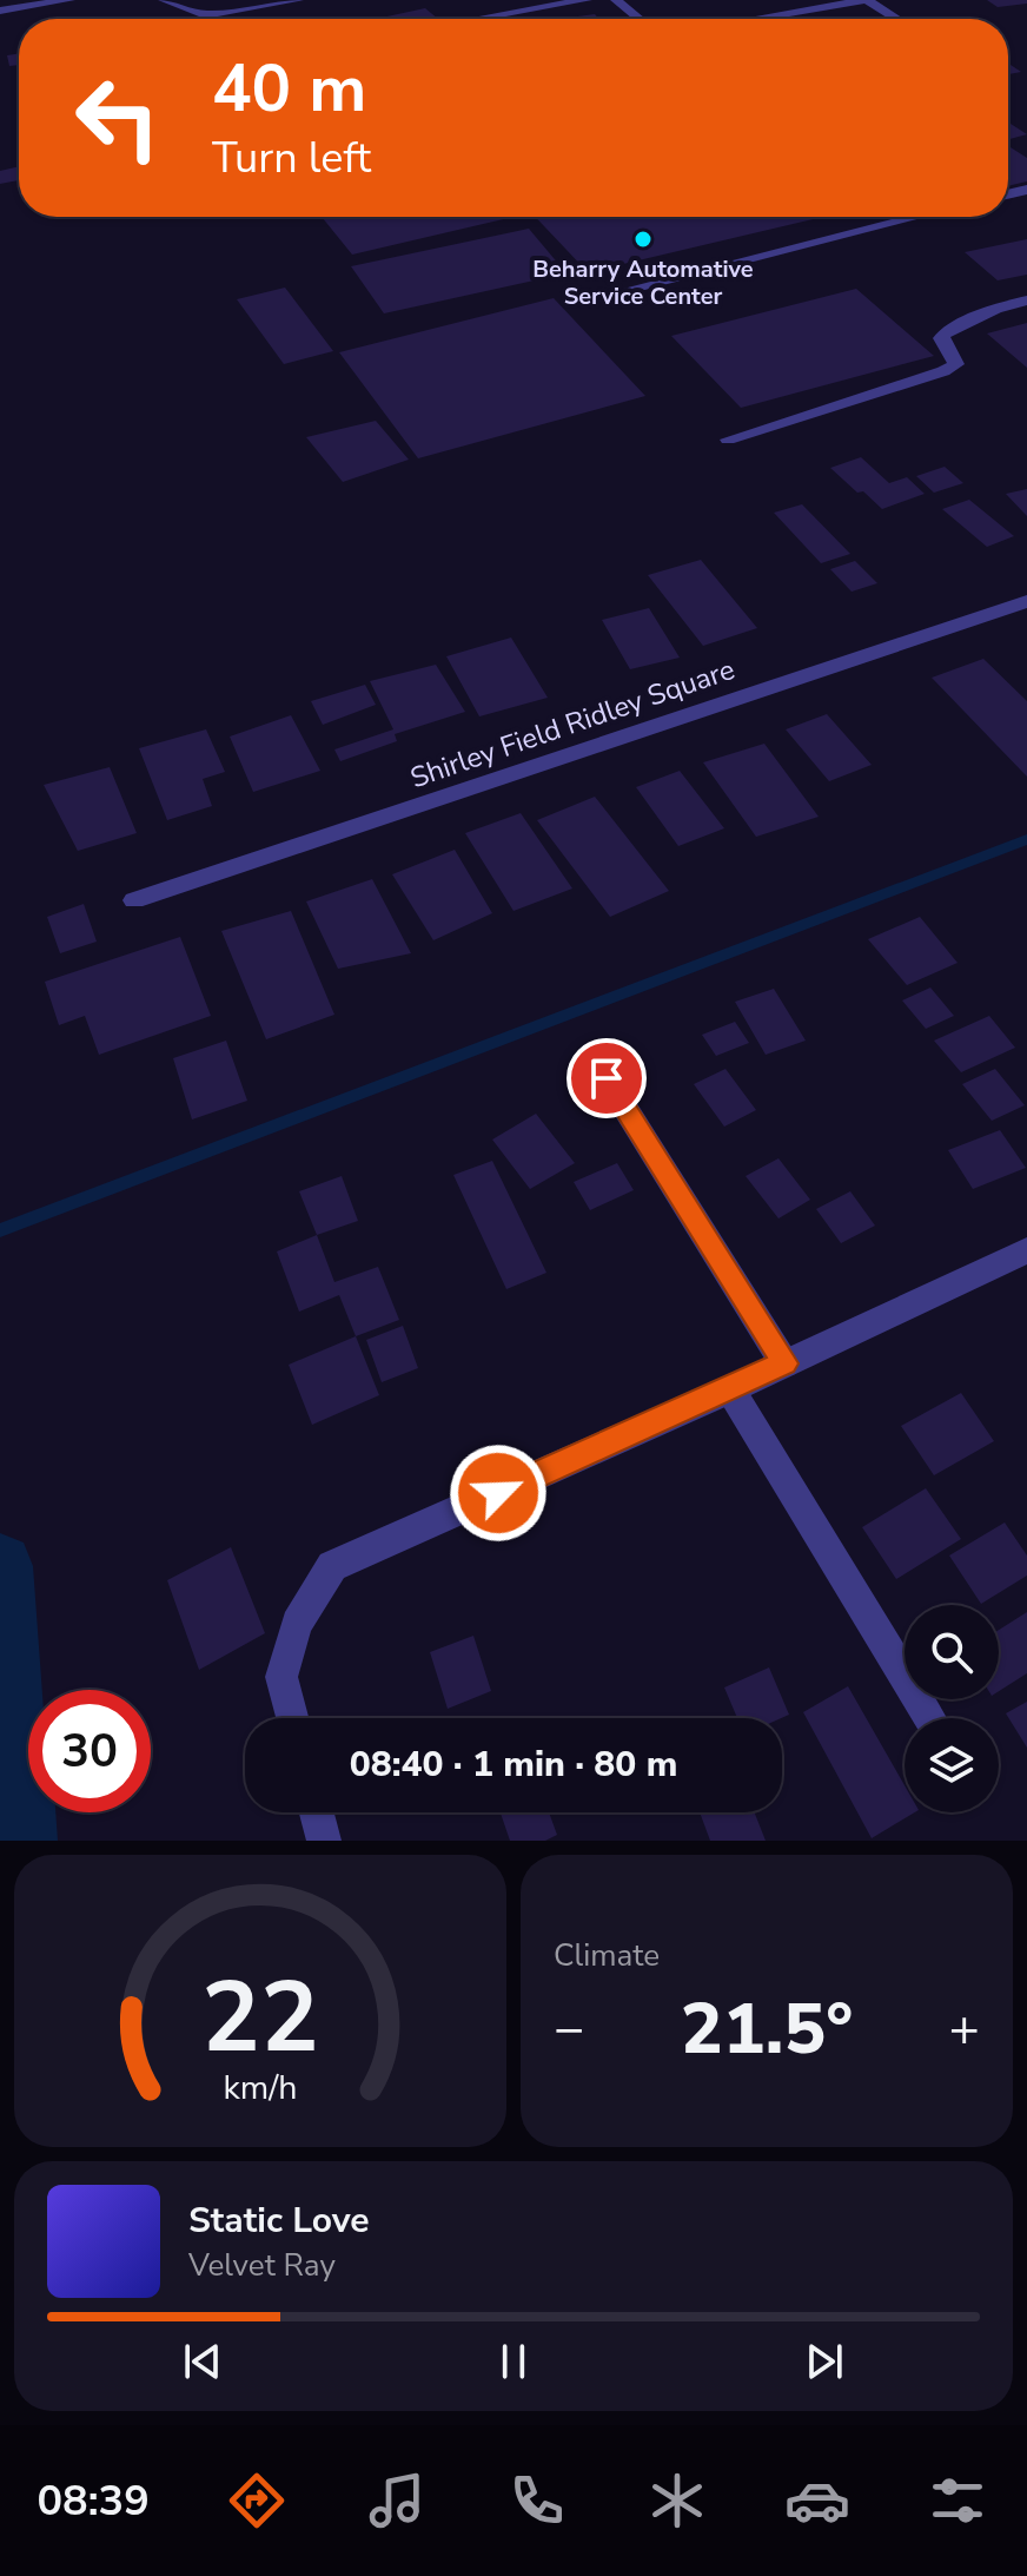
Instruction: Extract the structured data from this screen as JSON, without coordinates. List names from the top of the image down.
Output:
{
  "streets": {
    "street": ["Shirley Field Ridley Square"]
  },
  "places": ["Beharry Automative Service Center"],
  "page": {
    "turn": ["40 m", "Turn left"],
    "limit": "30",
    "trip": "08:40 · 1 min · 80 m",
    "tile": "Climate",
    "heat": ["−", "21.5°", "+"],
    "song": ["Static Love", "Velvet Ray"],
    "tabs": "08:39",
    "gauge": ["22", "km/h"]
  }
}
